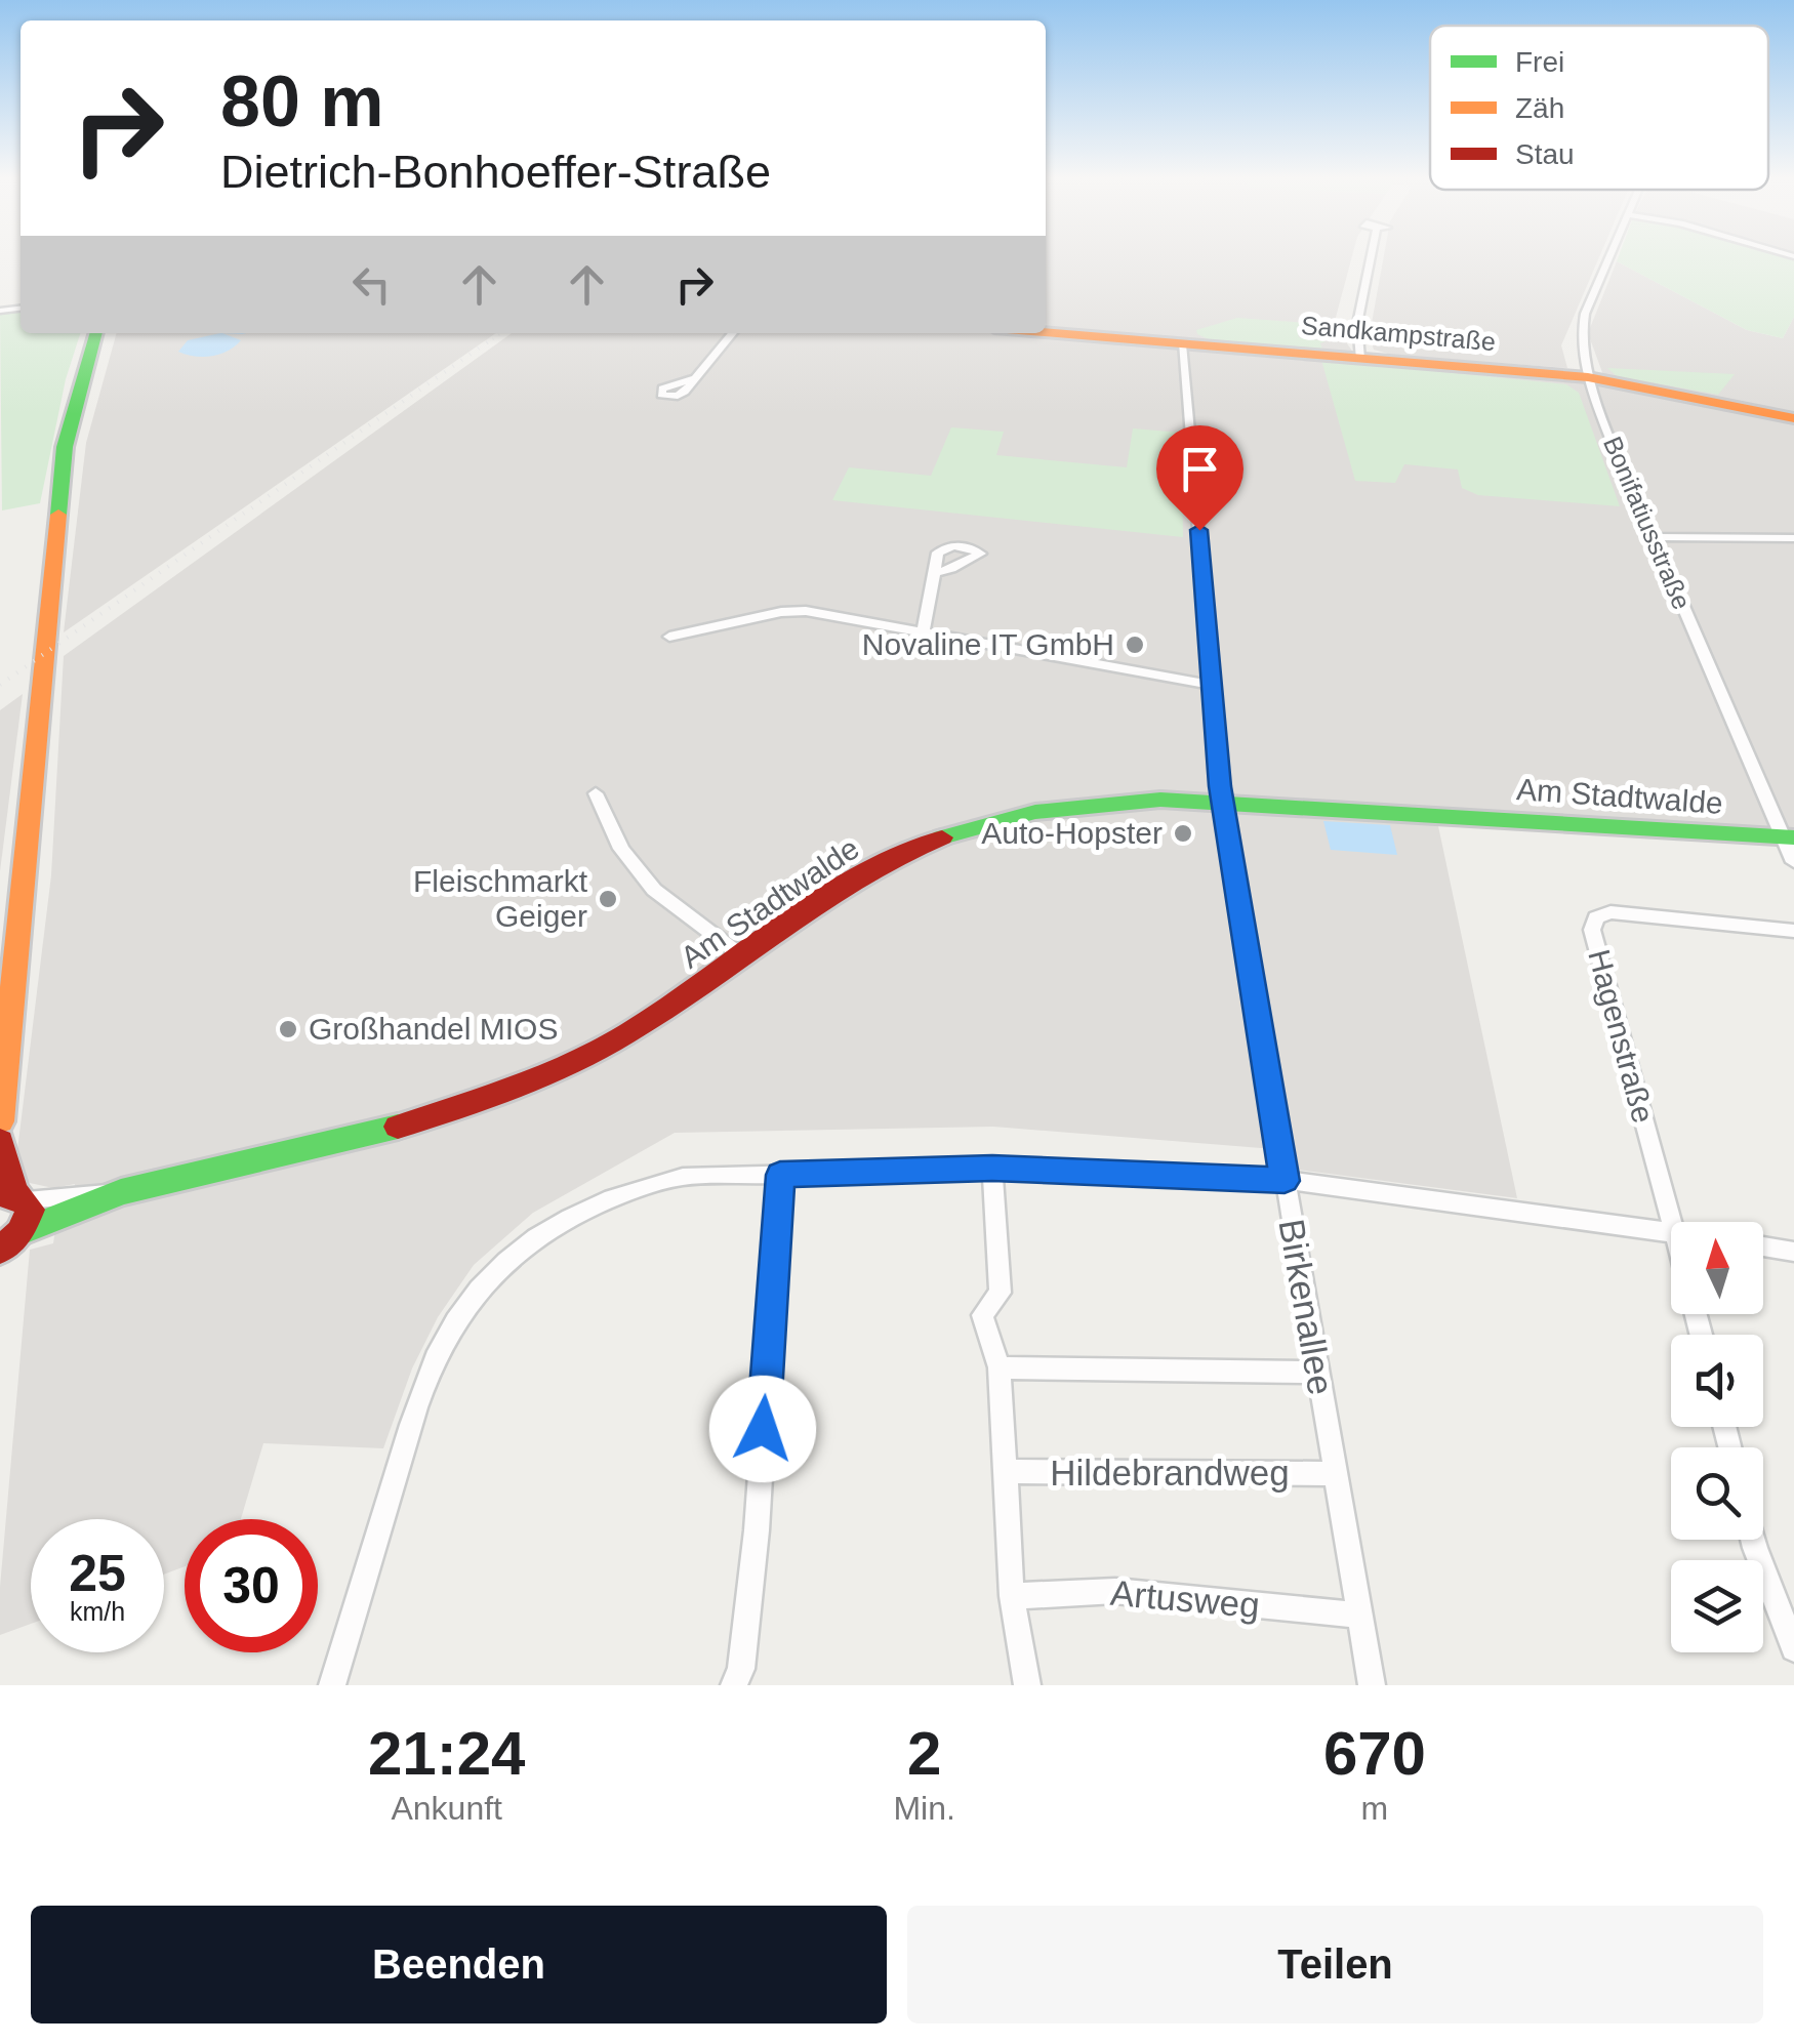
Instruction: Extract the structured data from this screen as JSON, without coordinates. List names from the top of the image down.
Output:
{
  "streets": {
    "street": [
      "Sandkampstraße",
      "Bonifatiusstraße",
      "Am Stadtwalde",
      "Hagenstraße",
      "Birkenallee",
      "Hildebrandweg",
      "Artusweg"
    ]
  },
  "crossings": [
    ["Sandkampstraße", "Bonifatiusstraße"],
    ["Sandkampstraße", "Birkenallee"],
    ["Bonifatiusstraße", "Am Stadtwalde"],
    ["Am Stadtwalde", "Birkenallee"],
    ["Birkenallee", "Hildebrandweg"],
    ["Birkenallee", "Artusweg"],
    ["Hildebrandweg", "Artusweg"]
  ],
  "places": [
    "Novaline IT GmbH",
    "Auto-Hopster",
    "Fleischmarkt Geiger",
    "Großhandel MIOS"
  ],
  "legend": ["Frei", "Zäh", "Stau"],
  "north": "top",
  "page": {
    "turn": ["80 m", "Dietrich-Bonhoeffer-Straße"],
    "speed": "25 km/h",
    "limit": "30",
    "eta": [
      "21:24",
      "Ankunft",
      "2",
      "Min.",
      "670",
      "m"
    ],
    "buttons": ["Beenden", "Teilen"]
  }
}
